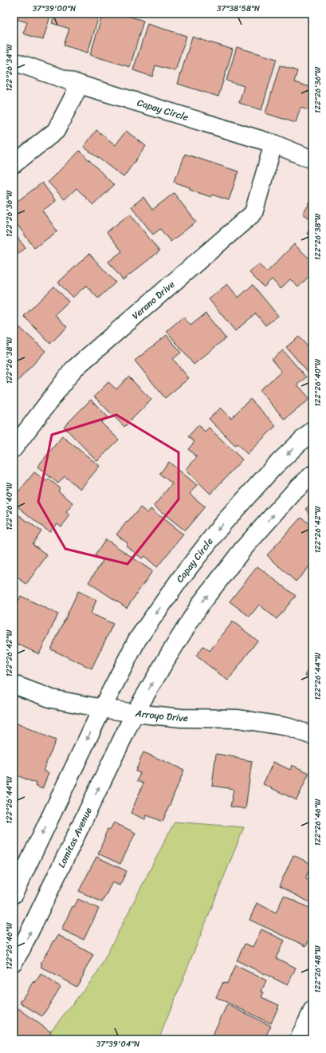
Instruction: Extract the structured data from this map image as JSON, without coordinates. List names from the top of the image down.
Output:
{
  "streets": {
    "street": [
      "Capay Circle",
      "Verano Drive",
      "Arroyo Drive",
      "Lomitas Avenue"
    ]
  },
  "crossings": [
    ["Capay Circle", "Verano Drive"],
    ["Capay Circle", "Arroyo Drive"],
    ["Arroyo Drive", "Lomitas Avenue"]
  ],
  "coordinates": [
    "37°39'00\"N",
    "37°38'58\"N",
    "122°26'34\"W",
    "122°26'36\"W",
    "122°26'38\"W",
    "122°26'40\"W",
    "122°26'42\"W",
    "122°26'44\"W",
    "122°26'46\"W",
    "122°26'48\"W",
    "37°39'04\"N"
  ]
}
